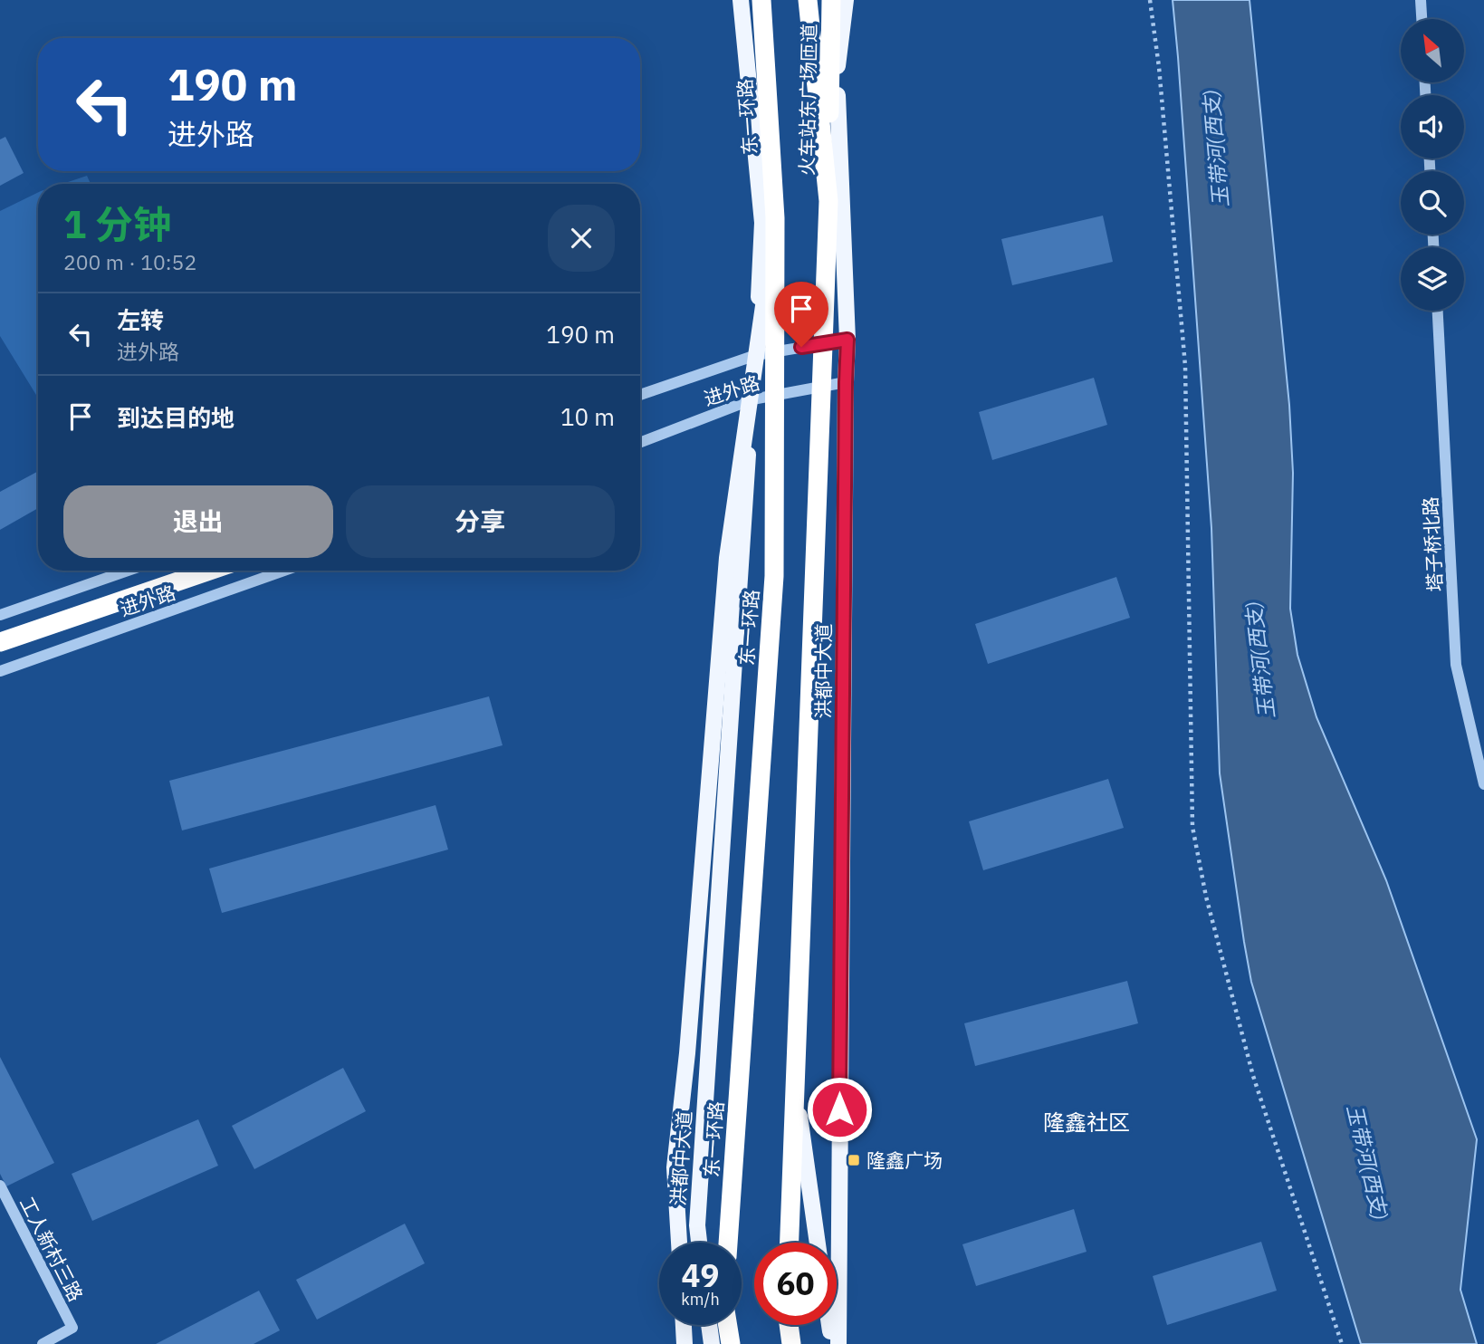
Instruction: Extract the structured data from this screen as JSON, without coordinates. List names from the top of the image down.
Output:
{
  "streets": {
    "highway": ["火车站东广场匝道", "东一环路"],
    "main road": ["洪都中大道"],
    "street": ["进外路", "塔子桥北路", "工人新村三路"]
  },
  "crossings": [
    ["进外路", "洪都中大道"]
  ],
  "districts": ["隆鑫社区"],
  "water": ["玉带河(西支)"],
  "places": {
    "transit": ["隆鑫广场"]
  },
  "north": "top left",
  "page": {
    "turn": ["190 m", "进外路"],
    "heading": ["1 分钟", "200 m · 10:52"],
    "list": [
      {
        "name": "左转",
        "note": "进外路",
        "value": "190 m"
      },
      {
        "name": "到达目的地",
        "value": "10 m"
      }
    ],
    "buttons": ["退出", "分享"],
    "speed": "49 km/h",
    "limit": "60"
  }
}
